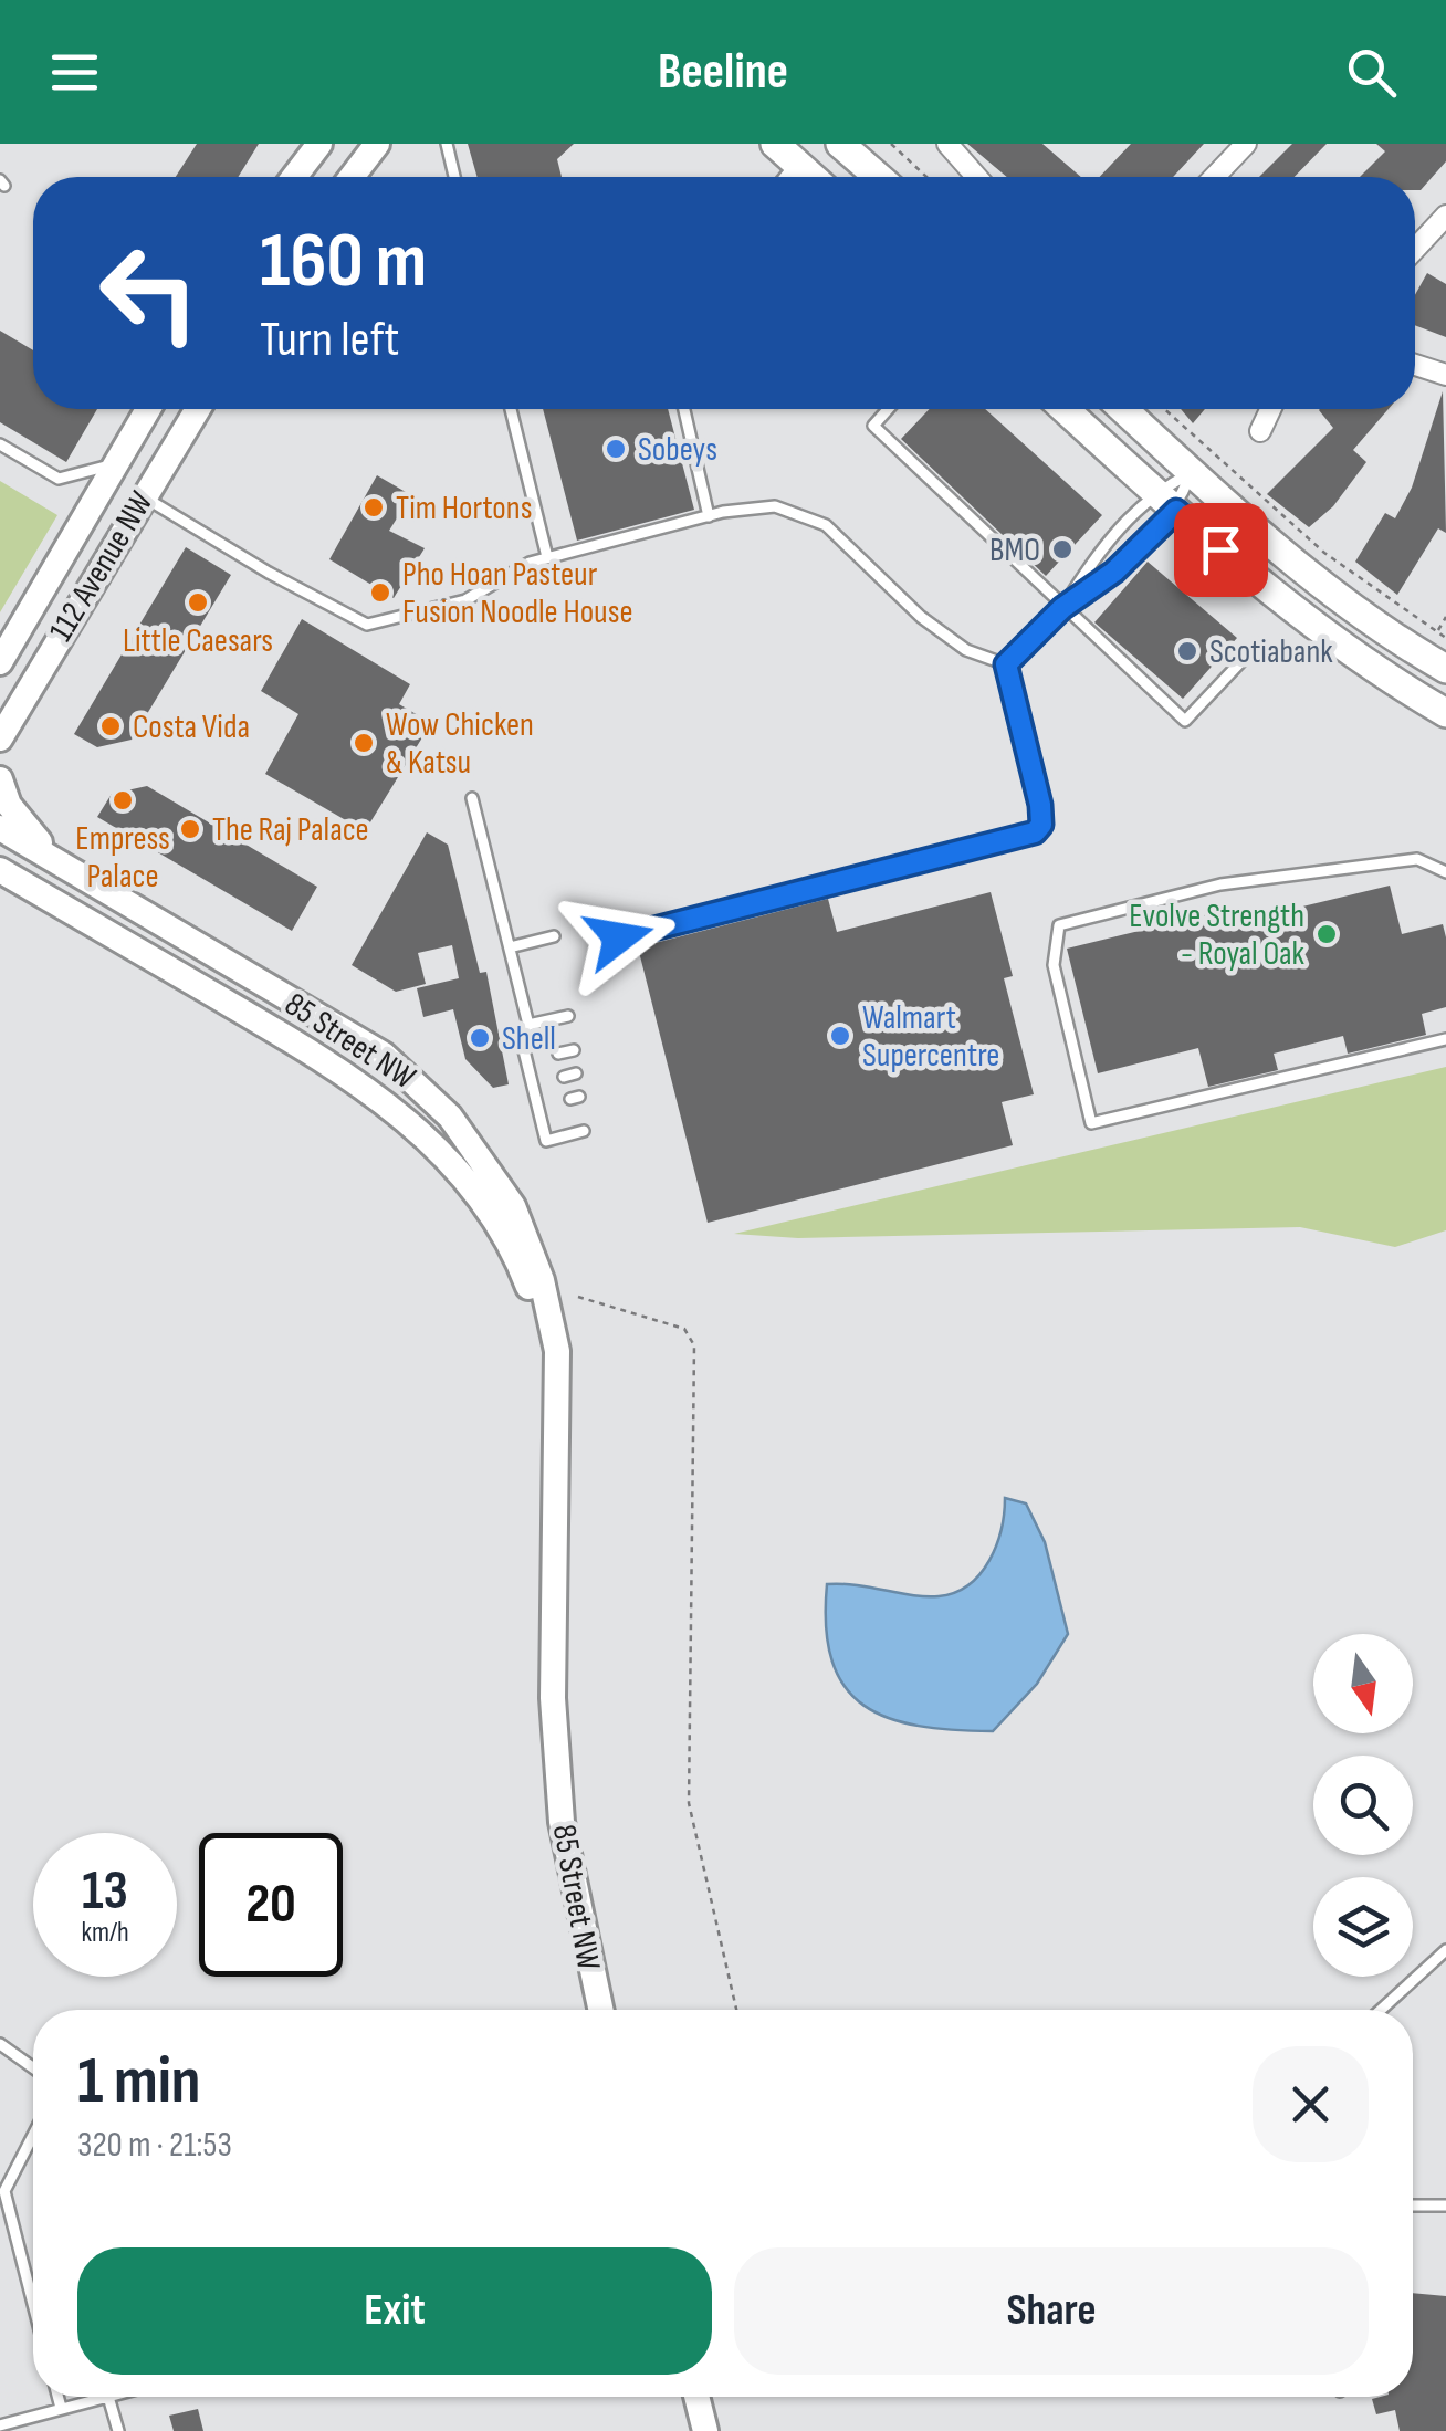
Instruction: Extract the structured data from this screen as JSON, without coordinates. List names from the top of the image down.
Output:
{
  "streets": {
    "street": ["112 Avenue NW", "85 Street NW"]
  },
  "places": [
    "Sobeys",
    "Tim Hortons",
    "BMO",
    "Pho Hoan Pasteur Fusion Noodle House",
    "Little Caesars",
    "Scotiabank",
    "Costa Vida",
    "Wow Chicken & Katsu",
    "Empress Palace",
    "The Raj Palace",
    "Evolve Strength - Royal Oak",
    "Walmart Supercentre",
    "Shell"
  ],
  "north": "bottom",
  "page": {
    "header": "Beeline",
    "turn": ["160 m", "Turn left"],
    "speed": "13 km/h",
    "limit": "20",
    "heading": ["1 min", "320 m · 21:53"],
    "buttons": ["Exit", "Share"]
  }
}
